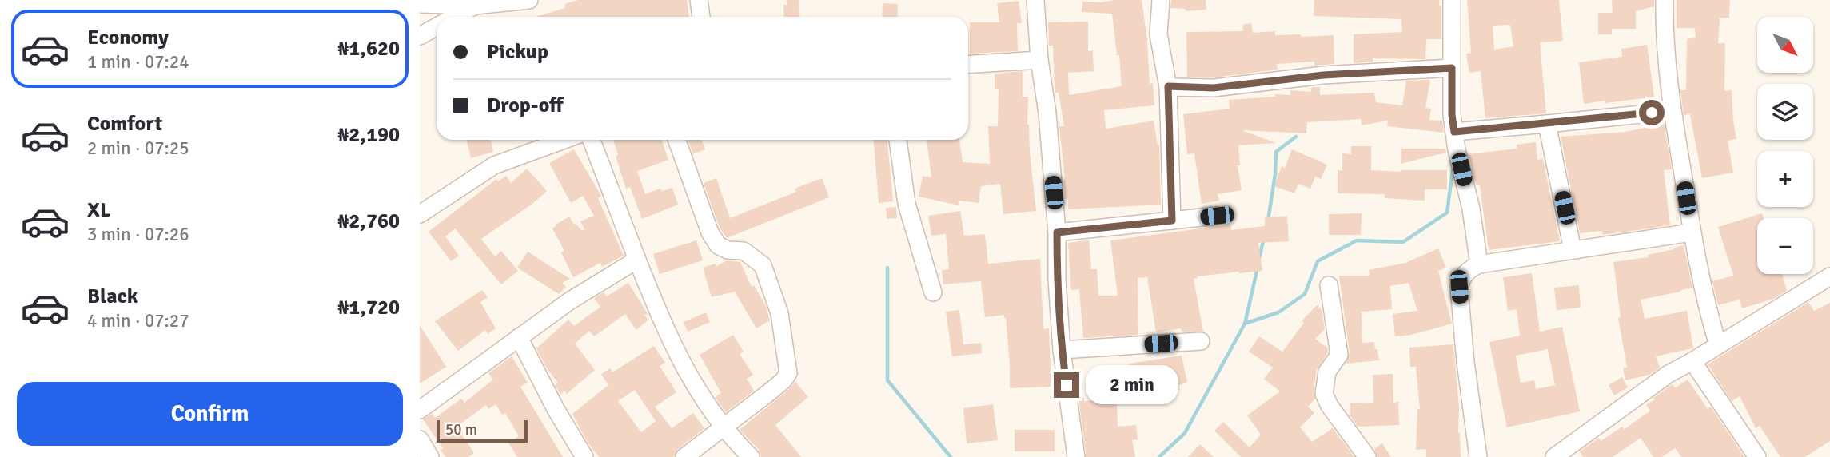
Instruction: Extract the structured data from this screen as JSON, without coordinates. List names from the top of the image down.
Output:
{
  "scale_bar": "50 m",
  "north": "bottom right",
  "page": {
    "list": [
      {
        "name": "Economy",
        "note": "1 min · 07:24",
        "value": "₦1,620"
      },
      {
        "name": "Comfort",
        "note": "2 min · 07:25",
        "value": "₦2,190"
      },
      {
        "name": "XL",
        "note": "3 min · 07:26",
        "value": "₦2,760"
      },
      {
        "name": "Black",
        "note": "4 min · 07:27",
        "value": "₦1,720"
      }
    ],
    "map_buttons": ["+", "−"],
    "banner": ["Pickup", "Drop-off"],
    "bubble": "2 min",
    "buttons": "Confirm",
    "scale": "50 m"
  }
}
